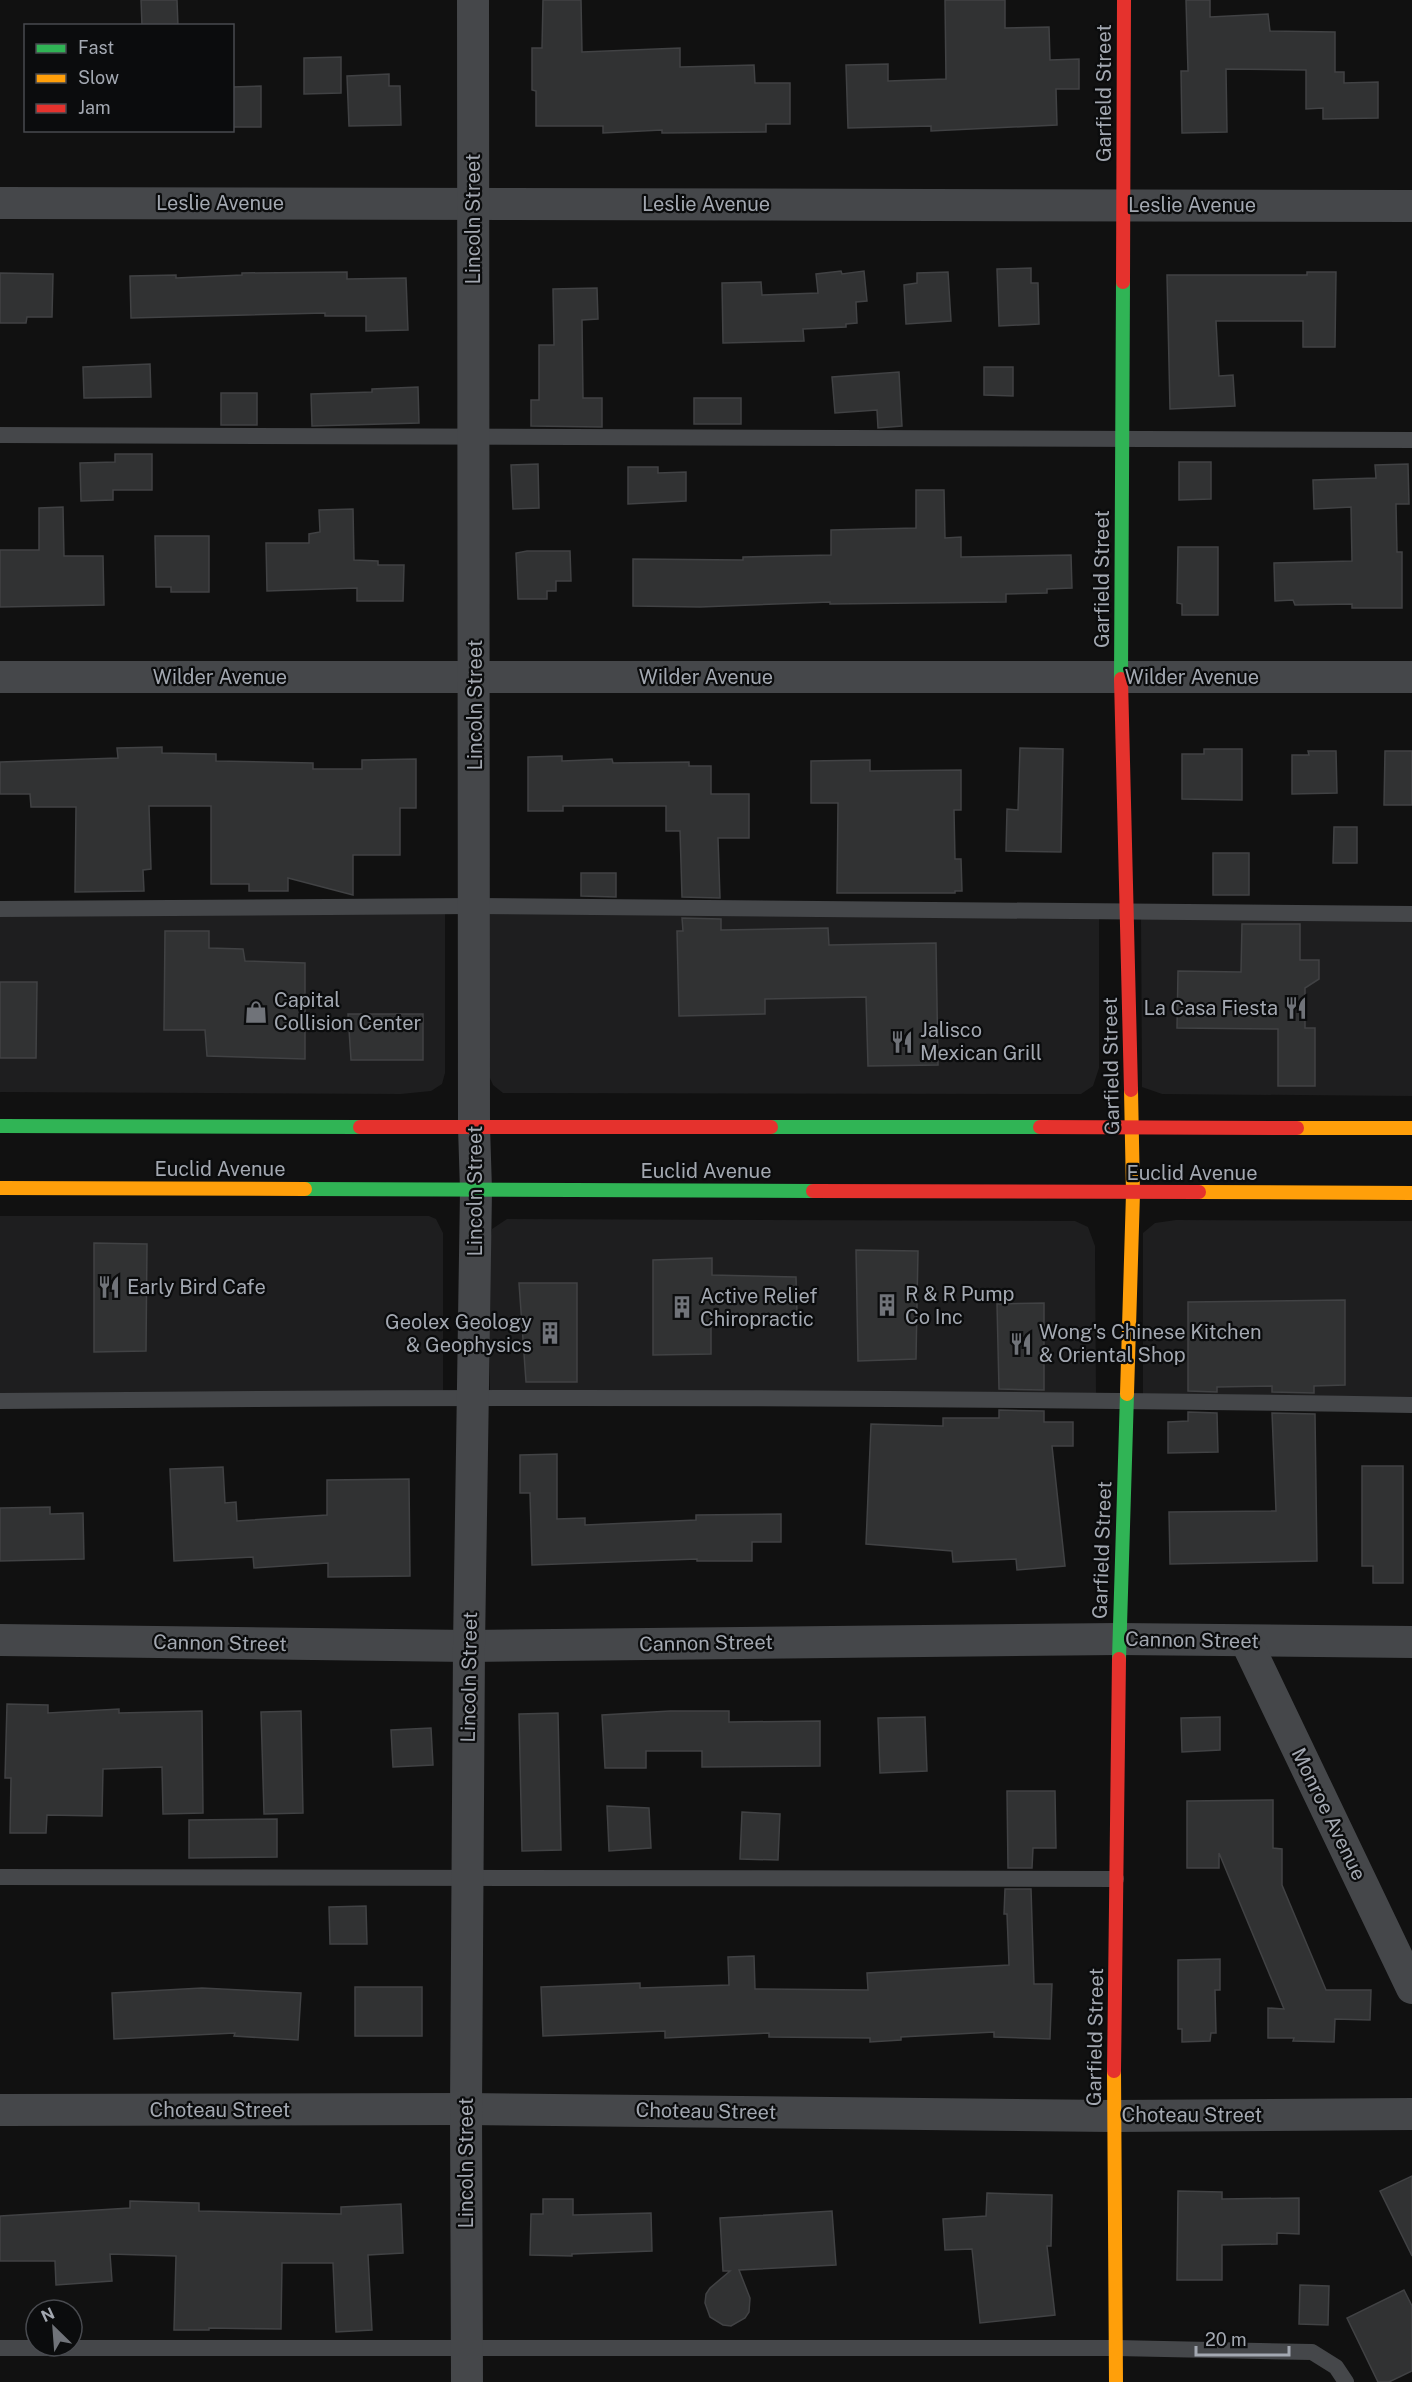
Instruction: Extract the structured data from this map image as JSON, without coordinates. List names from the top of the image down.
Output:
{
  "streets": {
    "main road": ["Garfield Street", "Euclid Avenue"],
    "street": [
      "Leslie Avenue",
      "Lincoln Street",
      "Wilder Avenue",
      "Cannon Street",
      "Monroe Avenue",
      "Choteau Street"
    ]
  },
  "crossings": [
    ["Garfield Street", "Leslie Avenue"],
    ["Garfield Street", "Wilder Avenue"],
    ["Garfield Street", "Euclid Avenue"],
    ["Garfield Street", "Cannon Street"],
    ["Garfield Street", "Choteau Street"],
    ["Leslie Avenue", "Lincoln Street"],
    ["Lincoln Street", "Wilder Avenue"],
    ["Lincoln Street", "Euclid Avenue"],
    ["Lincoln Street", "Cannon Street"],
    ["Lincoln Street", "Choteau Street"],
    ["Cannon Street", "Monroe Avenue"]
  ],
  "places": {
    "restaurant": [
      "La Casa Fiesta",
      "Jalisco Mexican Grill",
      "Early Bird Cafe",
      "Wong's Chinese Kitchen & Oriental Shop"
    ],
    "shop": ["Capital Collision Center"],
    "building": ["R & R Pump Co Inc", "Active Relief Chiropractic", "Geolex Geology & Geophysics"]
  },
  "legend": ["Fast", "Slow", "Jam"],
  "scale_bar": "20 m",
  "north": "top left"
}
